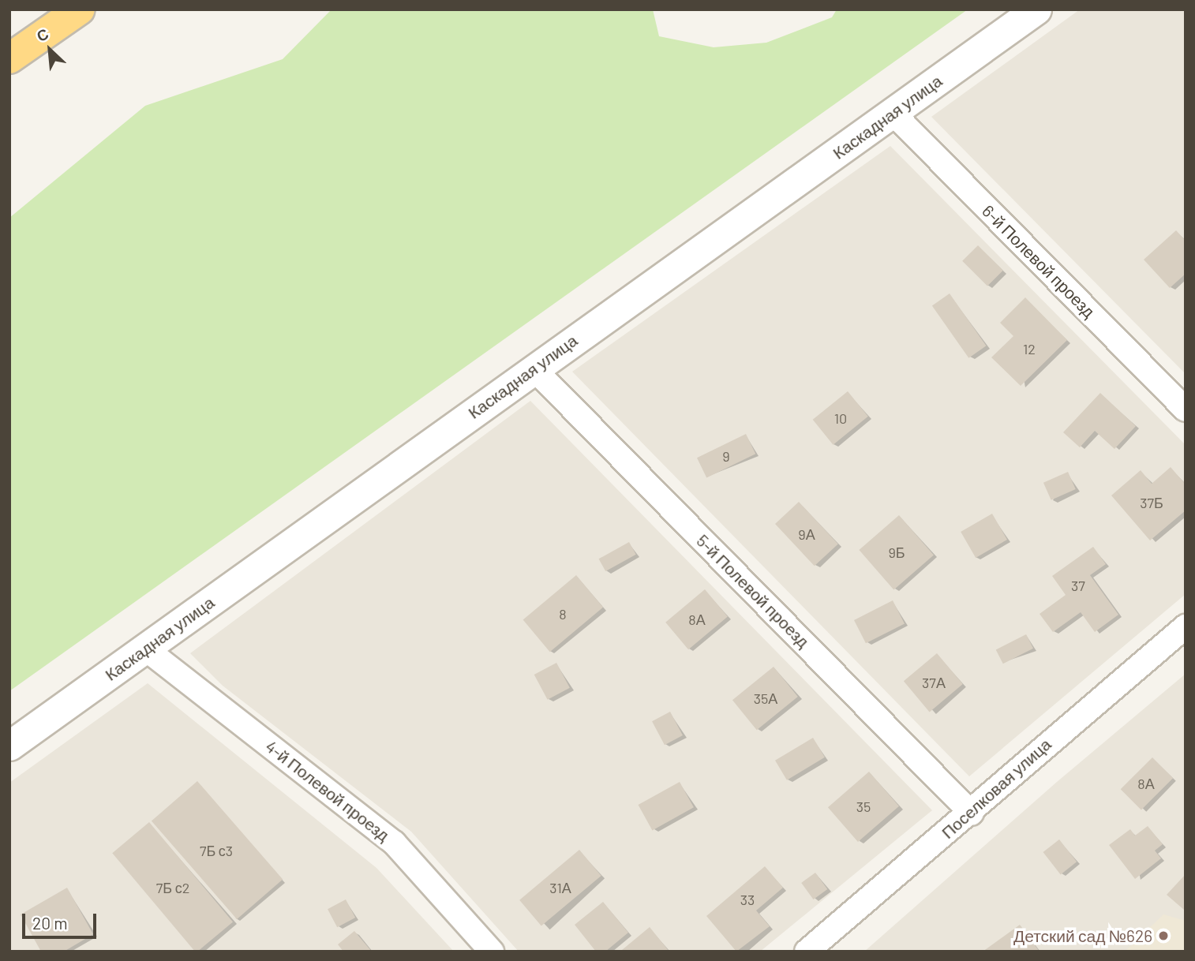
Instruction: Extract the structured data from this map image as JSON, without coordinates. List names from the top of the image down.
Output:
{
  "streets": {
    "street": [
      "Каскадная улица",
      "6-й Полевой проезд",
      "5-й Полевой проезд",
      "Поселковая улица",
      "4-й Полевой проезд"
    ]
  },
  "crossings": [
    ["Каскадная улица", "6-й Полевой проезд"],
    ["Каскадная улица", "5-й Полевой проезд"],
    ["Каскадная улица", "4-й Полевой проезд"],
    ["5-й Полевой проезд", "Поселковая улица"]
  ],
  "places": ["Детский сад №626"],
  "house_numbers": [
    "12",
    "10",
    "9",
    "37Б",
    "9А",
    "9Б",
    "37",
    "8",
    "8А",
    "37А",
    "35А",
    "8А",
    "35",
    "7Б с3",
    "7Б с2",
    "31А",
    "33"
  ],
  "scale_bar": "20 m",
  "north": "top left"
}
